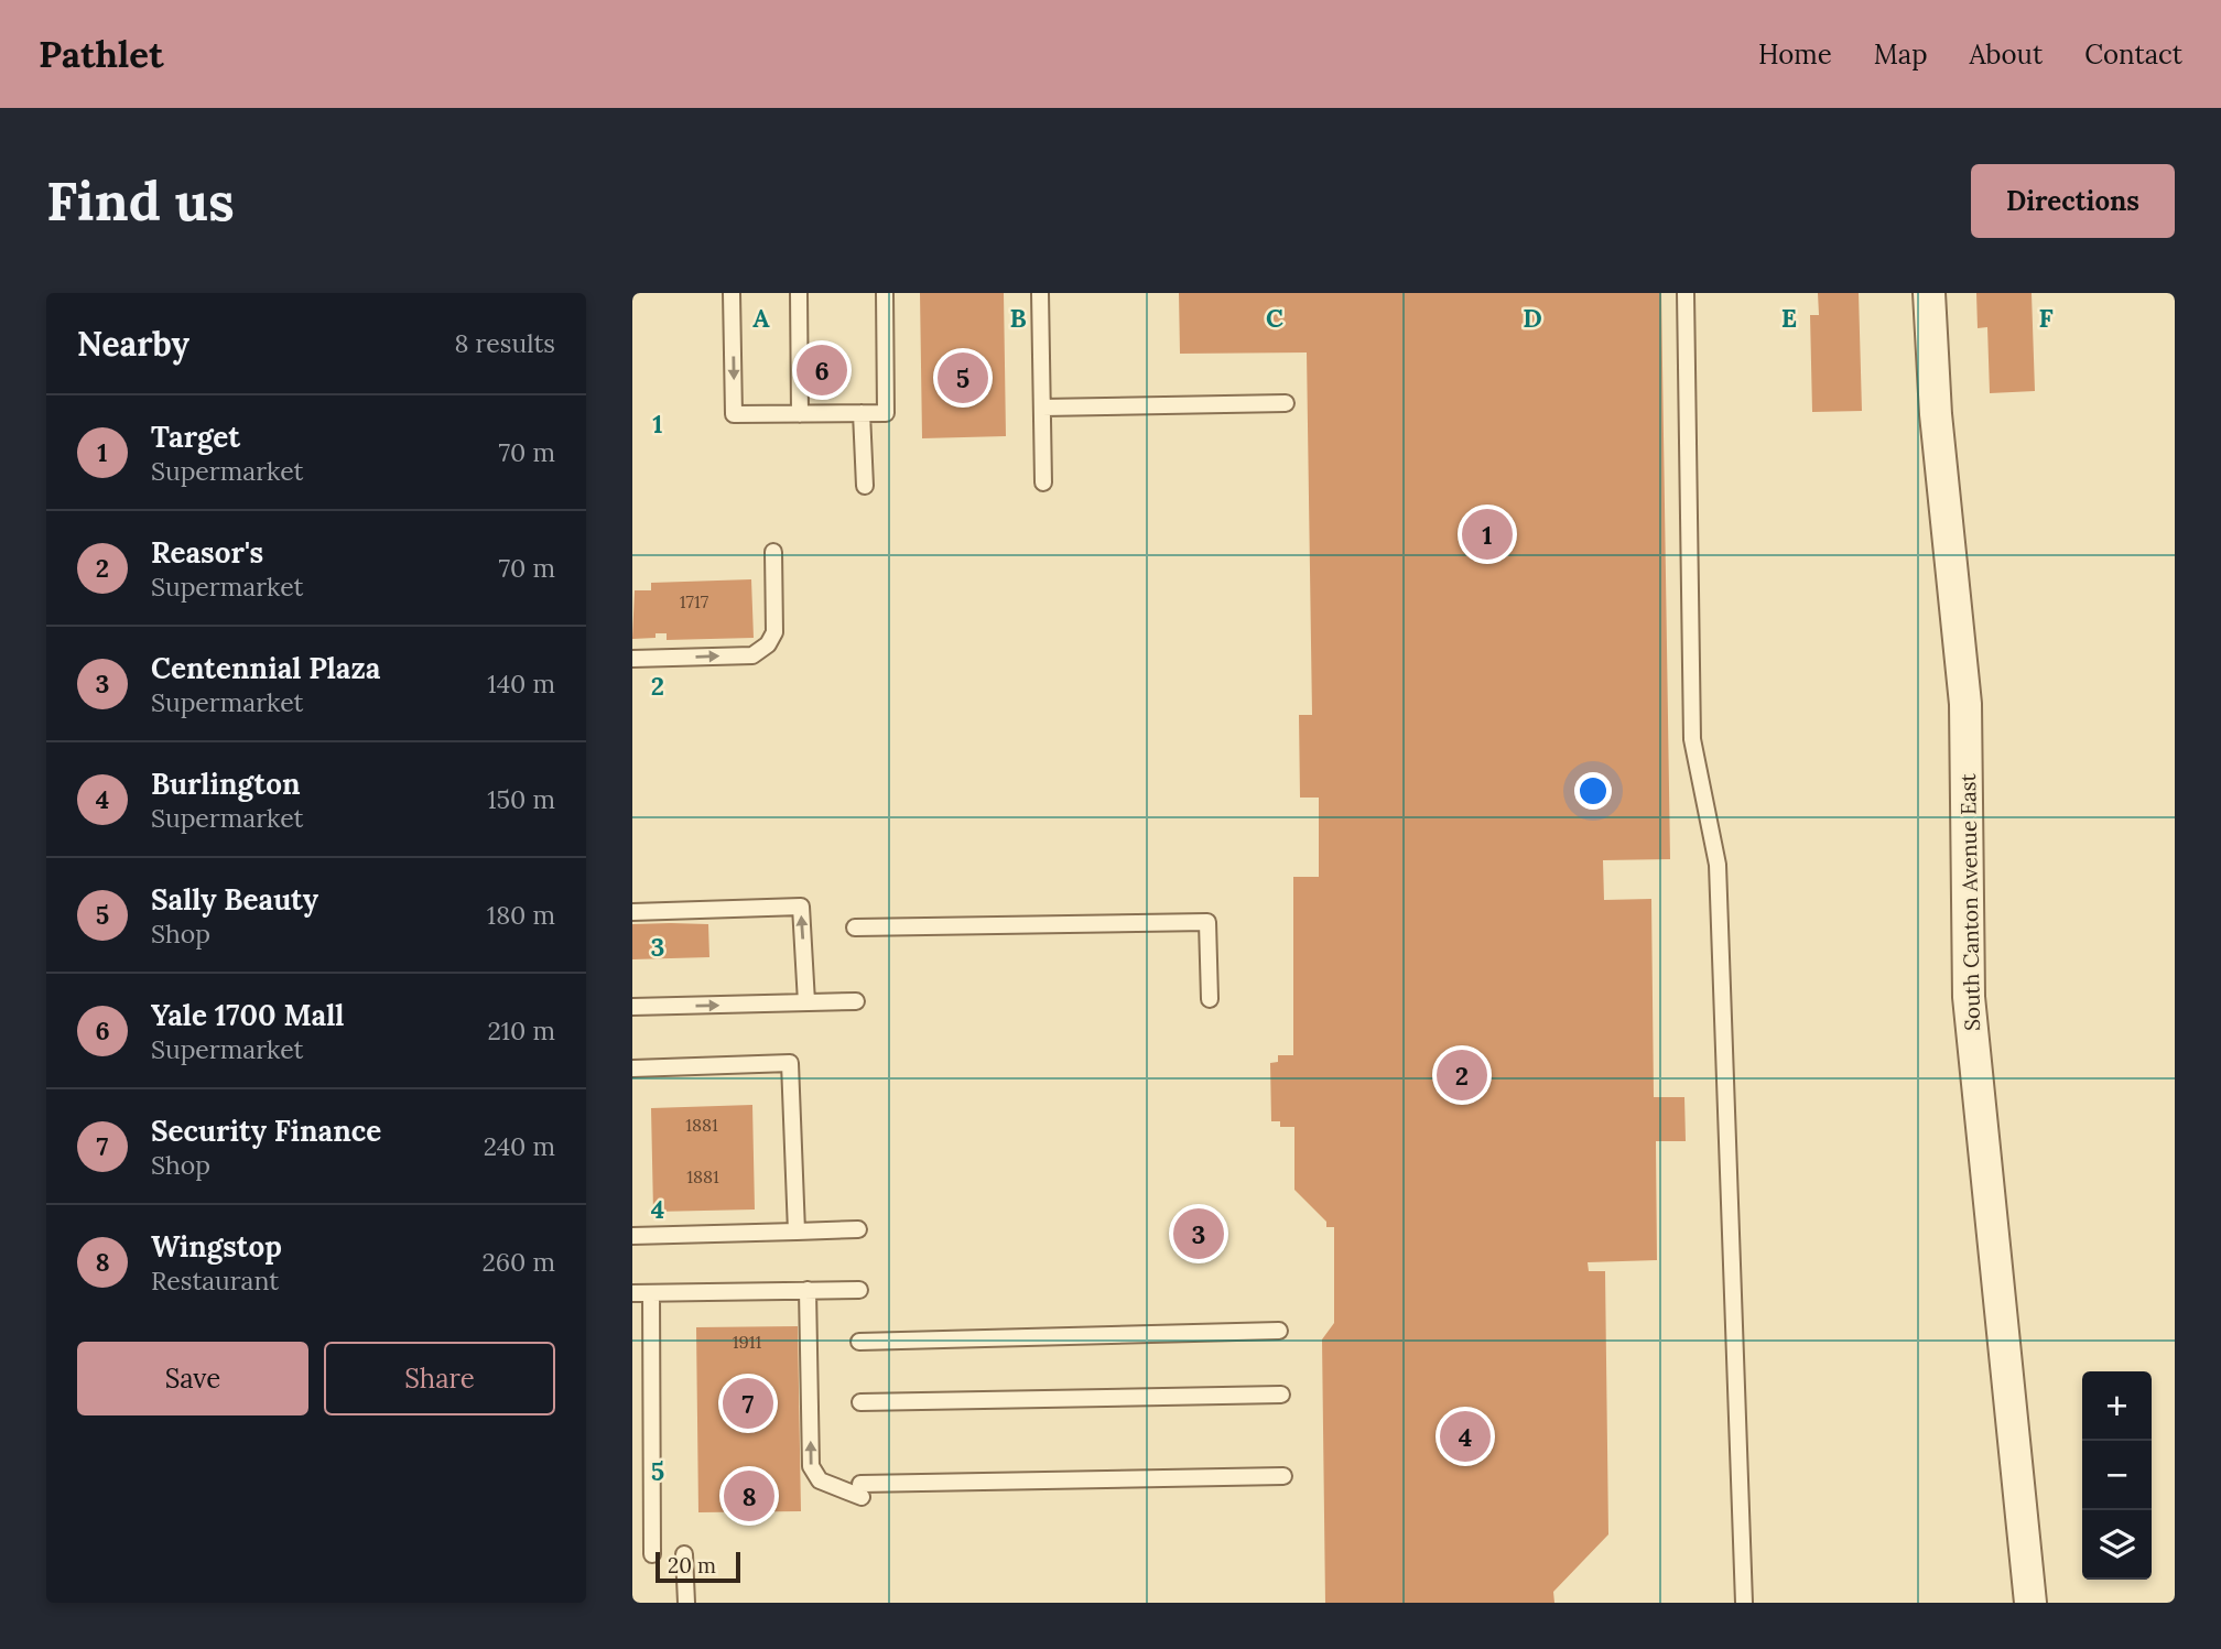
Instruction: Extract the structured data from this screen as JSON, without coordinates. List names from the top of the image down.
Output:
{
  "streets": {
    "street": ["South Canton Avenue East"]
  },
  "house_numbers": [
    "1717",
    "1881",
    "1881",
    "1911"
  ],
  "scale_bar": "20 m",
  "page": {
    "header": "Pathlet",
    "nav": [
      "Home",
      "Map",
      "About",
      "Contact"
    ],
    "buttons": [
      "Directions",
      ["Save", "Share"]
    ],
    "title": "Find us",
    "heading": ["Nearby", "8 results"],
    "pins": [
      "6",
      "5",
      "1",
      "2",
      "3",
      "7",
      "4",
      "8"
    ],
    "list": [
      {
        "mark": "1",
        "name": "Target",
        "note": "Supermarket",
        "value": "70 m"
      },
      {
        "mark": "2",
        "name": "Reasor's",
        "note": "Supermarket",
        "value": "70 m"
      },
      {
        "mark": "3",
        "name": "Centennial Plaza",
        "note": "Supermarket",
        "value": "140 m"
      },
      {
        "mark": "4",
        "name": "Burlington",
        "note": "Supermarket",
        "value": "150 m"
      },
      {
        "mark": "5",
        "name": "Sally Beauty",
        "note": "Shop",
        "value": "180 m"
      },
      {
        "mark": "6",
        "name": "Yale 1700 Mall",
        "note": "Supermarket",
        "value": "210 m"
      },
      {
        "mark": "7",
        "name": "Security Finance",
        "note": "Shop",
        "value": "240 m"
      },
      {
        "mark": "8",
        "name": "Wingstop",
        "note": "Restaurant",
        "value": "260 m"
      }
    ],
    "map_buttons": ["+", "−"],
    "scale": "20 m"
  },
  "grid": {
    "columns": [
      "A",
      "B",
      "C",
      "D",
      "E",
      "F"
    ],
    "rows": [
      "1",
      "2",
      "3",
      "4",
      "5"
    ]
  }
}
